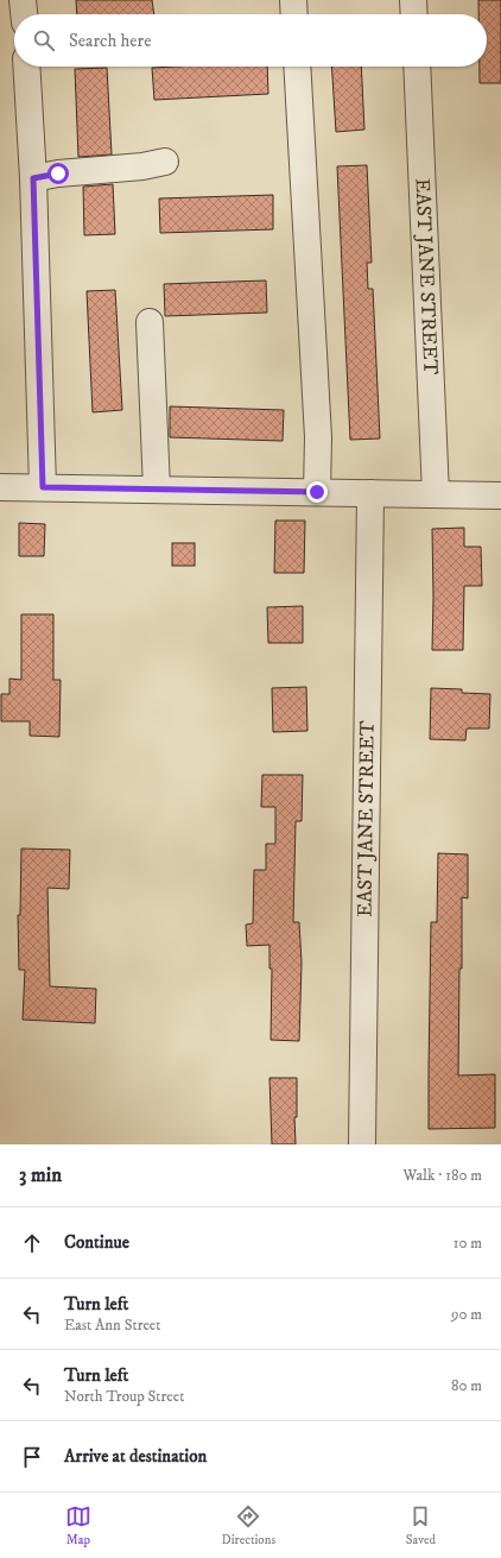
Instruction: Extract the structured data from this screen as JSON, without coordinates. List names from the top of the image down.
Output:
{
  "streets": {
    "street": ["EAST JANE STREET"]
  },
  "page": {
    "search": "Search here",
    "heading": ["3 min", "Walk · 180 m"],
    "list": [
      ["Continue", "10 m"],
      ["Turn left", "East Ann Street", "90 m"],
      ["Turn left", "North Troup Street", "80 m"],
      "Arrive at destination"
    ],
    "nav": ["Map", "Directions", "Saved"]
  }
}
